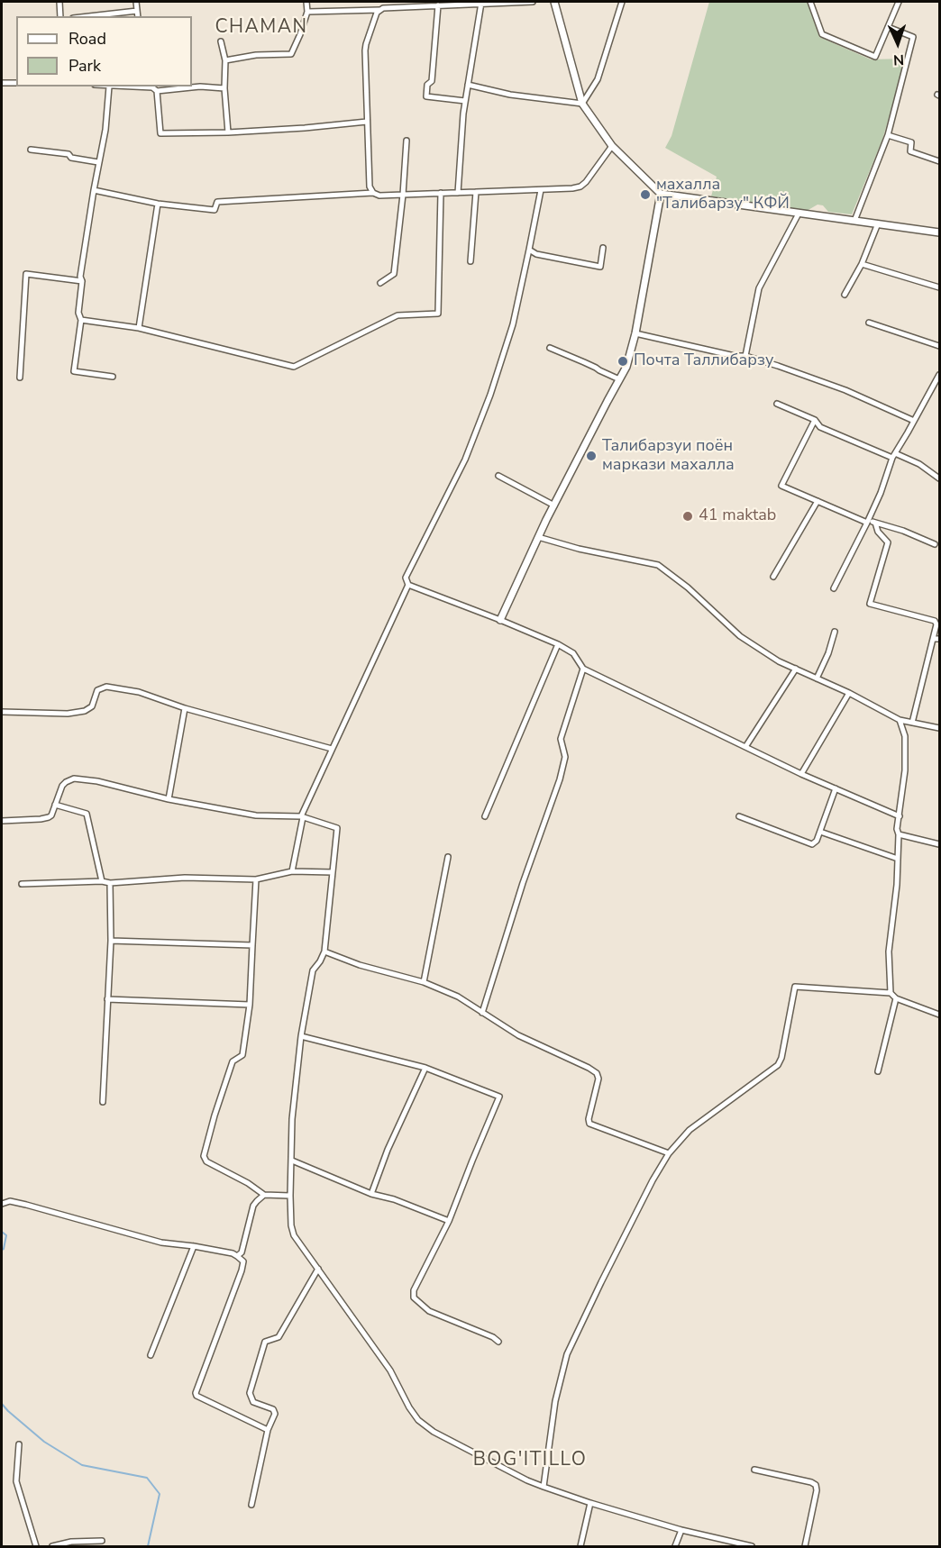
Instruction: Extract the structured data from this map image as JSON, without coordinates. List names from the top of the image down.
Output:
{
  "districts": ["CHAMAN", "BOG'ITILLO"],
  "places": [
    "махалла \"Талибарзу\" КФЙ",
    "Почта Таллибарзу",
    "Талибарзуи поён маркази махалла",
    "41 maktab"
  ],
  "legend": ["Road", "Park"],
  "north": "bottom"
}
